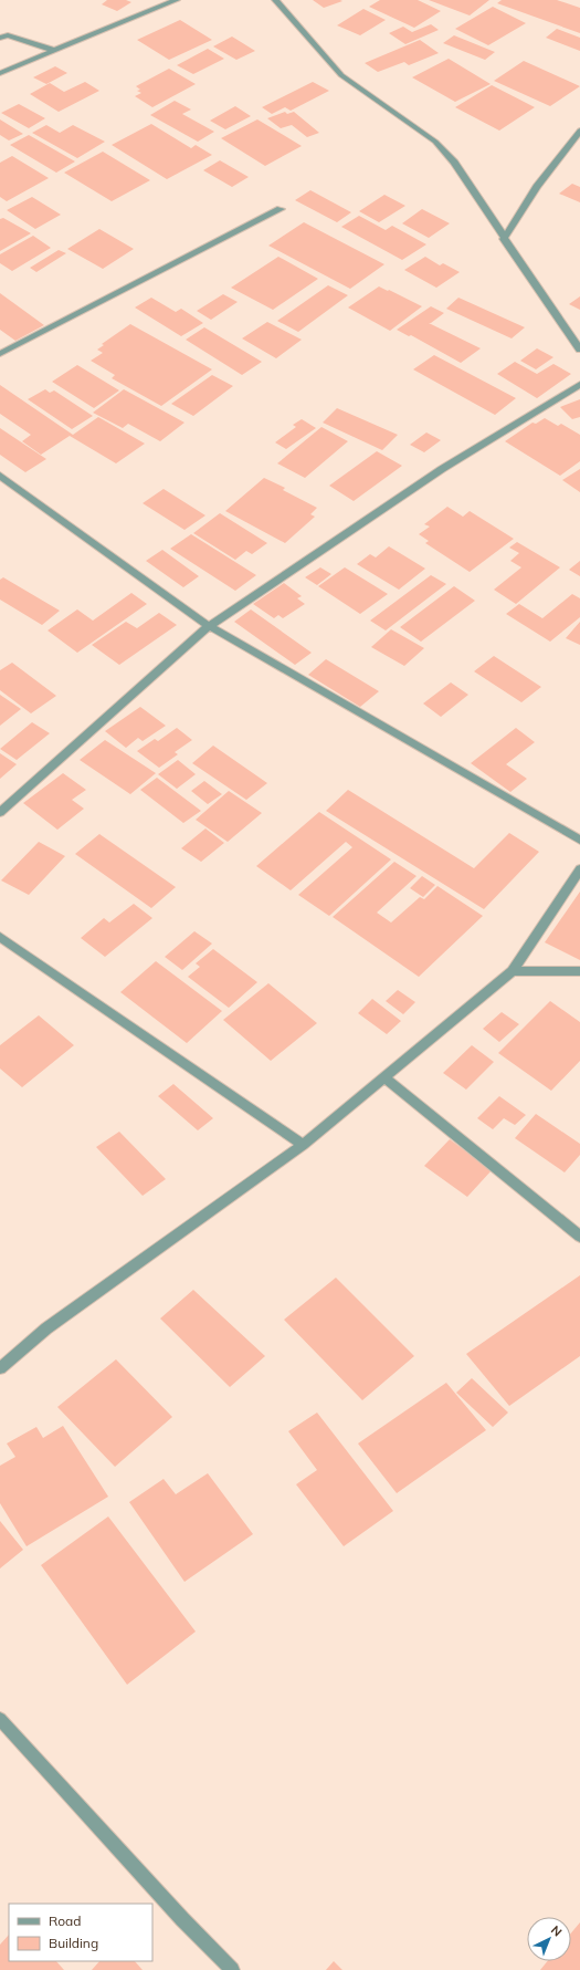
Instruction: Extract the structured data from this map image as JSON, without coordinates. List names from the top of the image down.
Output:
{
  "legend": ["Road", "Building"],
  "north": "top right"
}
